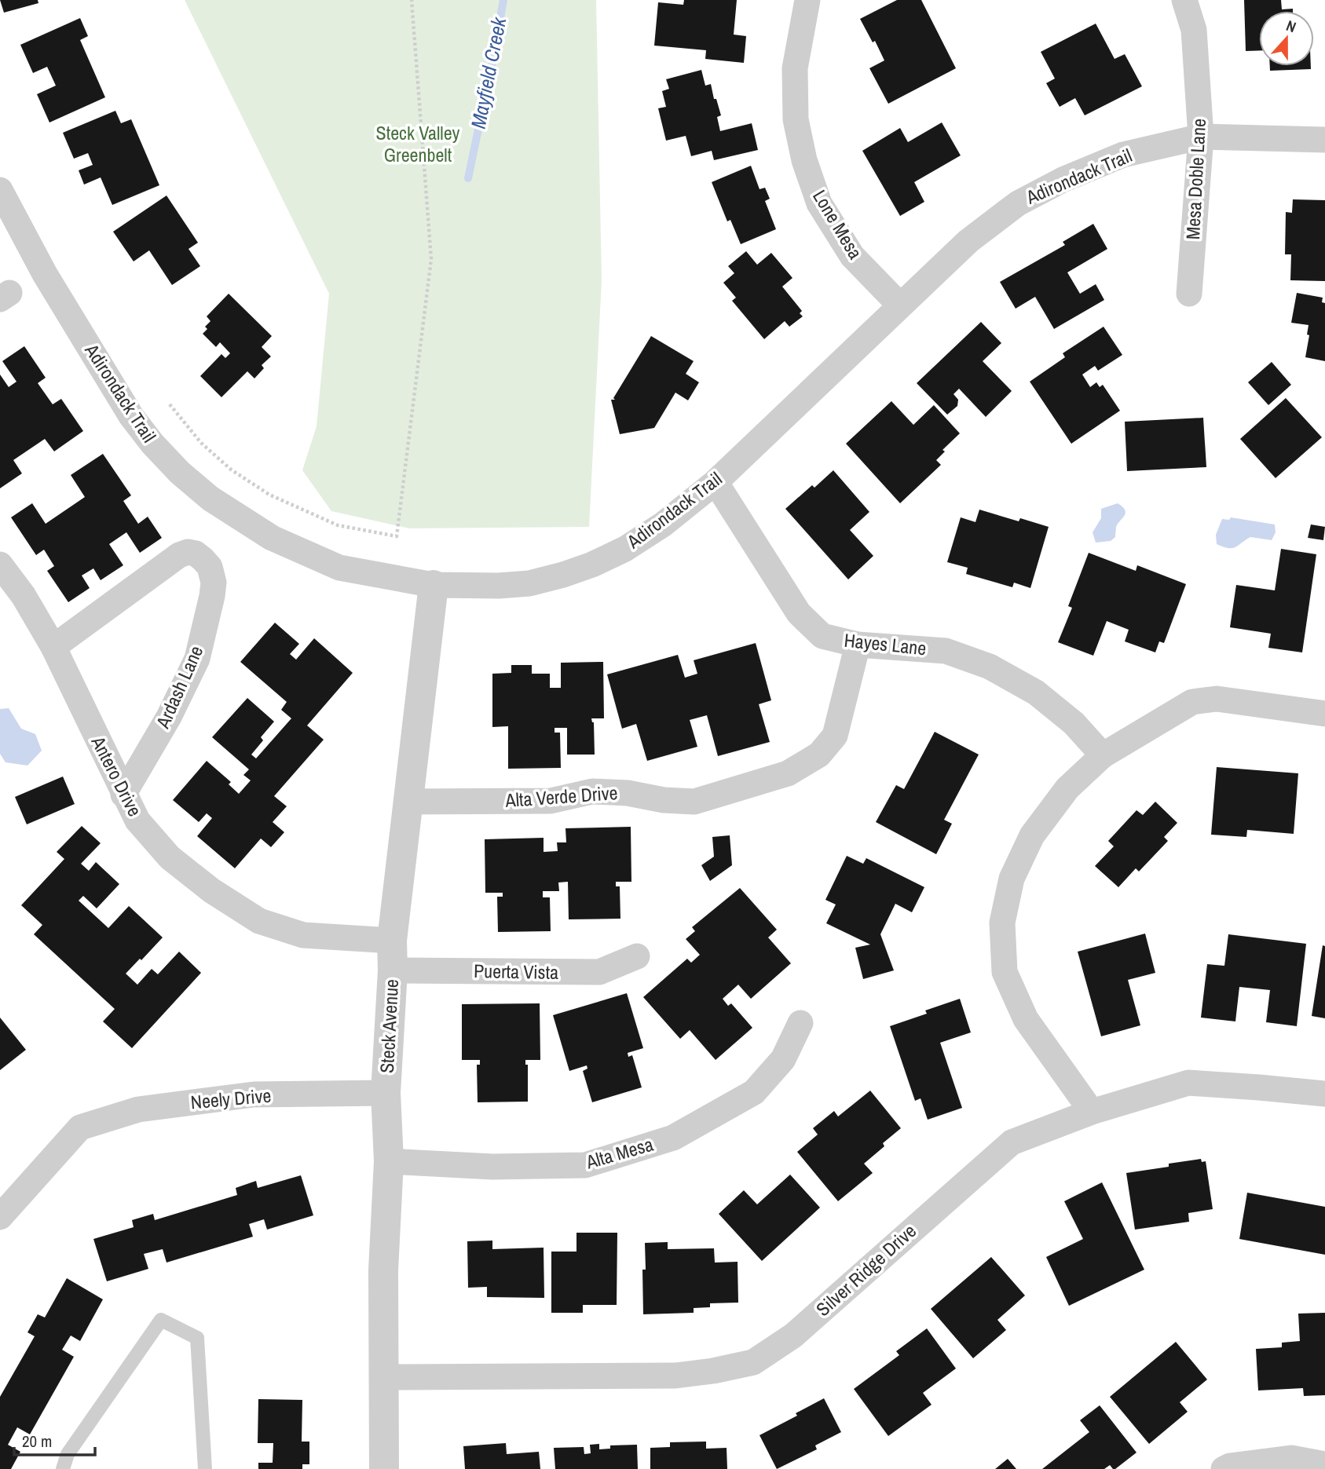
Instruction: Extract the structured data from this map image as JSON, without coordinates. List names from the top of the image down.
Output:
{
  "streets": {
    "street": [
      "Adirondack Trail",
      "Mesa Doble Lane",
      "Lone Mesa",
      "Hayes Lane",
      "Ardash Lane",
      "Antero Drive",
      "Alta Verde Drive",
      "Puerta Vista",
      "Steck Avenue",
      "Neely Drive",
      "Alta Mesa",
      "Silver Ridge Drive"
    ]
  },
  "crossings": [
    ["Adirondack Trail", "Mesa Doble Lane"],
    ["Adirondack Trail", "Lone Mesa"],
    ["Adirondack Trail", "Hayes Lane"],
    ["Adirondack Trail", "Steck Avenue"],
    ["Hayes Lane", "Alta Verde Drive"],
    ["Ardash Lane", "Antero Drive"],
    ["Antero Drive", "Steck Avenue"],
    ["Alta Verde Drive", "Steck Avenue"],
    ["Puerta Vista", "Steck Avenue"],
    ["Steck Avenue", "Neely Drive"],
    ["Steck Avenue", "Alta Mesa"],
    ["Steck Avenue", "Silver Ridge Drive"]
  ],
  "water": ["Mayfield Creek"],
  "parks": ["Steck Valley Greenbelt"],
  "scale_bar": "20 m",
  "north": "top"
}
